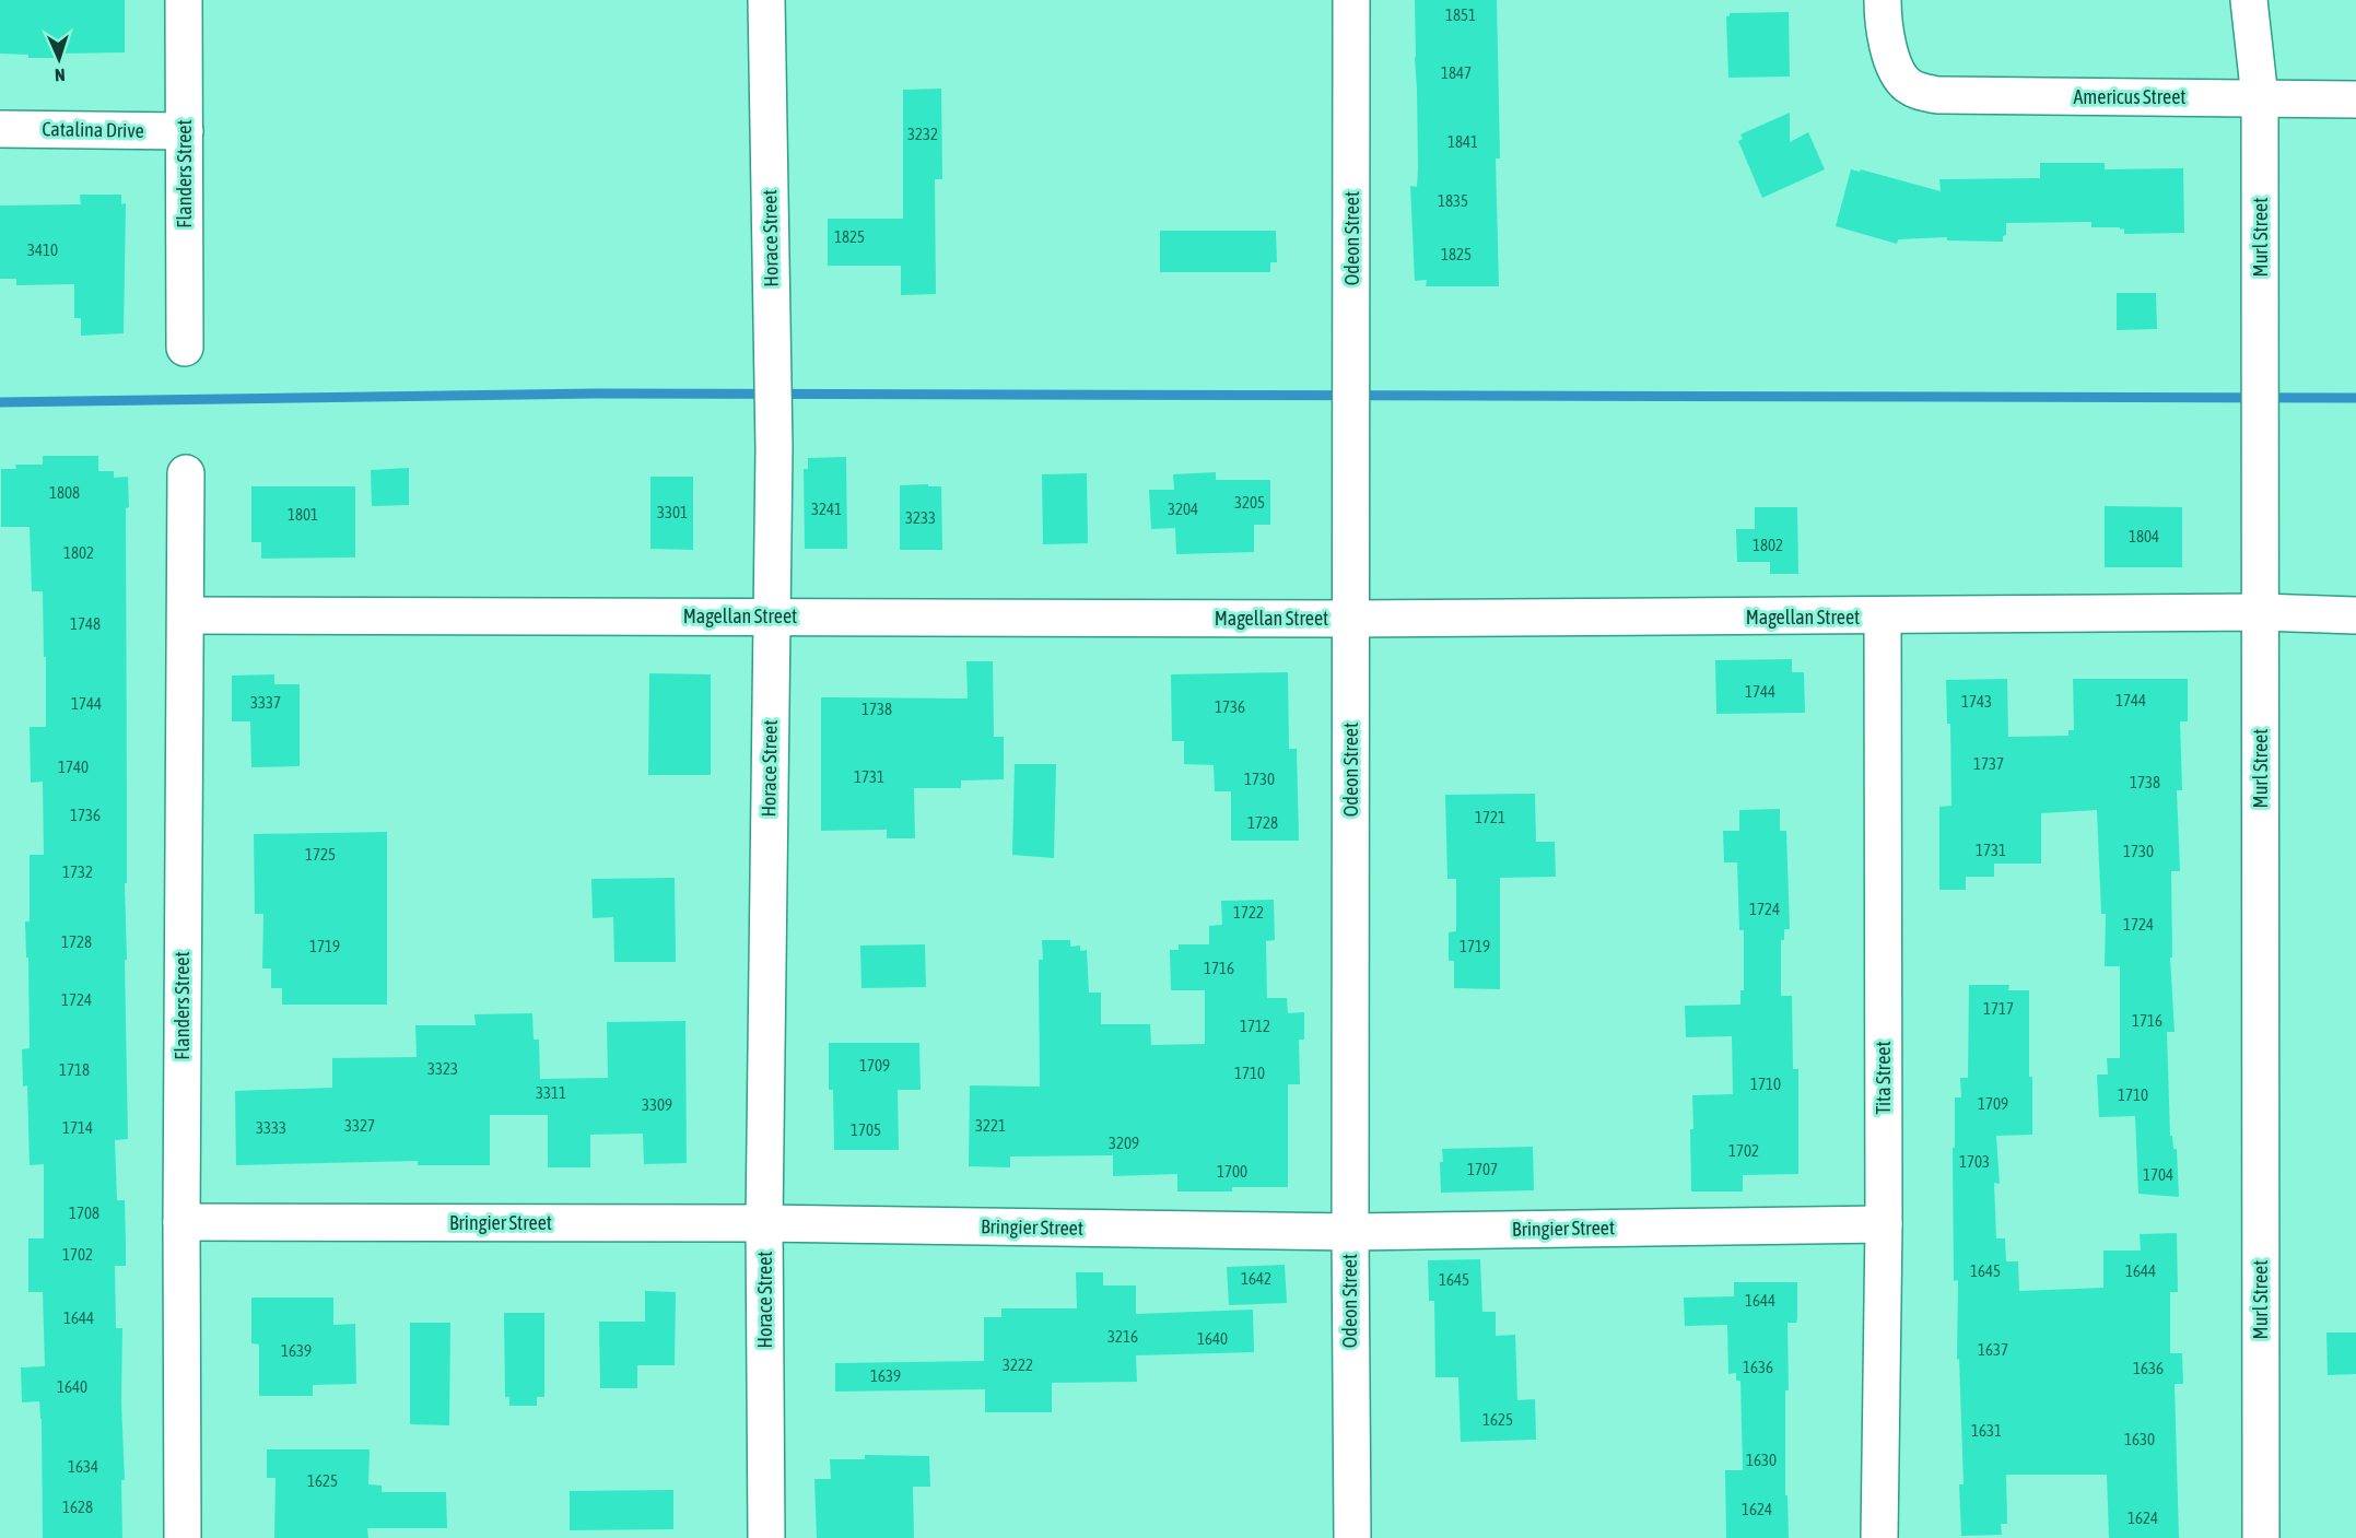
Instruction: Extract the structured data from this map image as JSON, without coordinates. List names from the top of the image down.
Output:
{
  "streets": {
    "street": [
      "Americus Street",
      "Catalina Drive",
      "Flanders Street",
      "Murl Street",
      "Horace Street",
      "Odeon Street",
      "Magellan Street",
      "Tita Street",
      "Bringier Street"
    ]
  },
  "crossings": [
    ["Americus Street", "Murl Street"],
    ["Catalina Drive", "Flanders Street"],
    ["Flanders Street", "Magellan Street"],
    ["Flanders Street", "Bringier Street"],
    ["Murl Street", "Magellan Street"],
    ["Horace Street", "Magellan Street"],
    ["Horace Street", "Bringier Street"],
    ["Odeon Street", "Magellan Street"],
    ["Odeon Street", "Bringier Street"],
    ["Magellan Street", "Tita Street"],
    ["Tita Street", "Bringier Street"]
  ],
  "house_numbers": [
    "1851",
    "1847",
    "3232",
    "1841",
    "1835",
    "1825",
    "3410",
    "1825",
    "1808",
    "3205",
    "3241",
    "3204",
    "3301",
    "1801",
    "3233",
    "1804",
    "1802",
    "1802",
    "1748",
    "1744",
    "1744",
    "1743",
    "3337",
    "1744",
    "1736",
    "1738",
    "1737",
    "1740",
    "1731",
    "1730",
    "1738",
    "1736",
    "1721",
    "1728",
    "1731",
    "1730",
    "1725",
    "1732",
    "1724",
    "1722",
    "1724",
    "1728",
    "1719",
    "1719",
    "1716",
    "1724",
    "1717",
    "1716",
    "1712",
    "1709",
    "3323",
    "1718",
    "1710",
    "1710",
    "3311",
    "1710",
    "1709",
    "3309",
    "3327",
    "3221",
    "1714",
    "3333",
    "1705",
    "3209",
    "1702",
    "1703",
    "1707",
    "1700",
    "1704",
    "1708",
    "1702",
    "1645",
    "1644",
    "1642",
    "1645",
    "1644",
    "1644",
    "3216",
    "1640",
    "1637",
    "1639",
    "3222",
    "1636",
    "1636",
    "1639",
    "1640",
    "1625",
    "1631",
    "1630",
    "1630",
    "1634",
    "1625",
    "1628",
    "1624",
    "1624"
  ],
  "north": "bottom"
}
